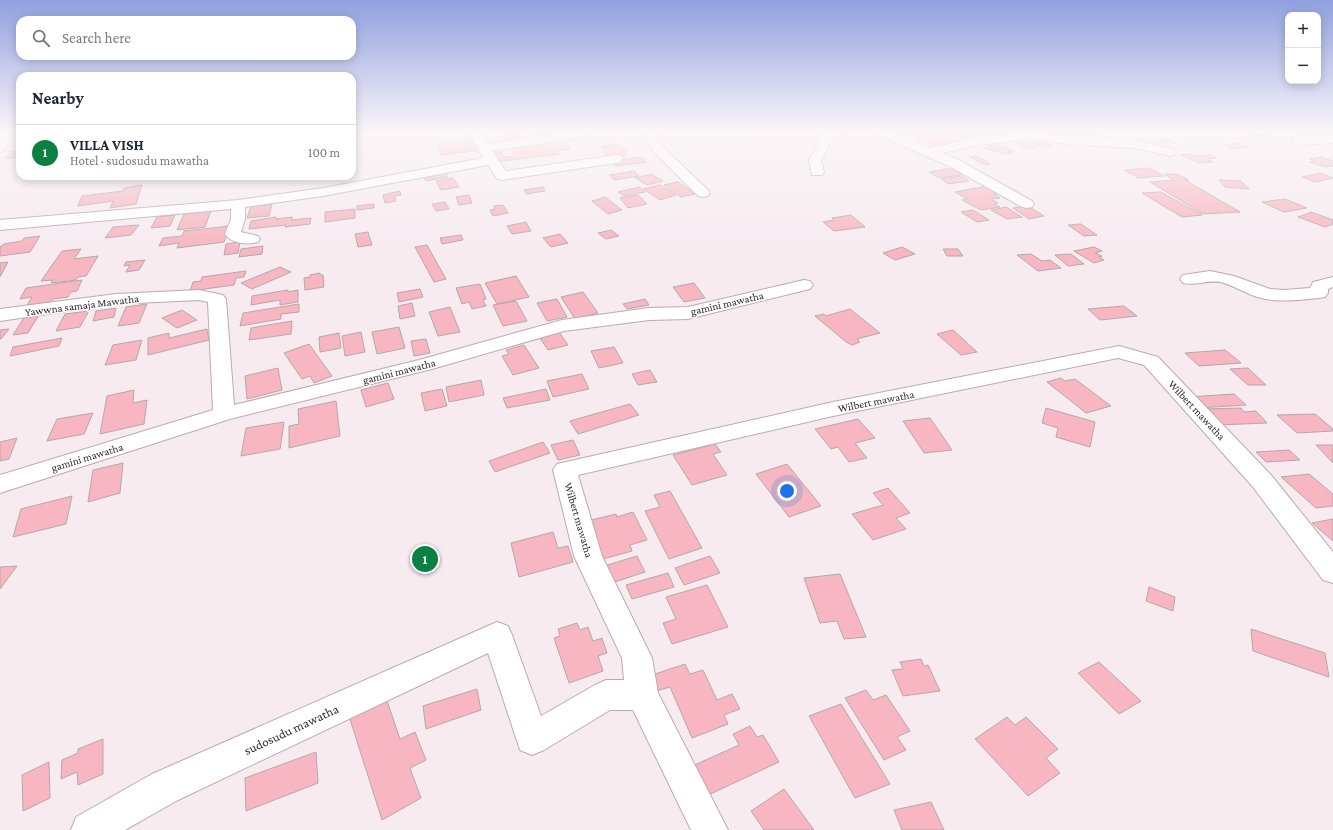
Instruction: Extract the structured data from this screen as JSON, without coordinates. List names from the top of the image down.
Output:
{
  "streets": {
    "street": [
      "gamini mawatha",
      "Yawwna samaja Mawatha",
      "Wilbert mawatha",
      "sudosudu mawatha"
    ]
  },
  "crossings": [
    ["gamini mawatha", "Yawwna samaja Mawatha"],
    ["Wilbert mawatha", "sudosudu mawatha"]
  ],
  "page": {
    "map_buttons": ["+", "−"],
    "search": "Search here",
    "heading": "Nearby",
    "list": [
      {
        "mark": "1",
        "name": "VILLA VISH",
        "note": "Hotel · sudosudu mawatha",
        "value": "100 m"
      }
    ],
    "pins": "1"
  }
}
